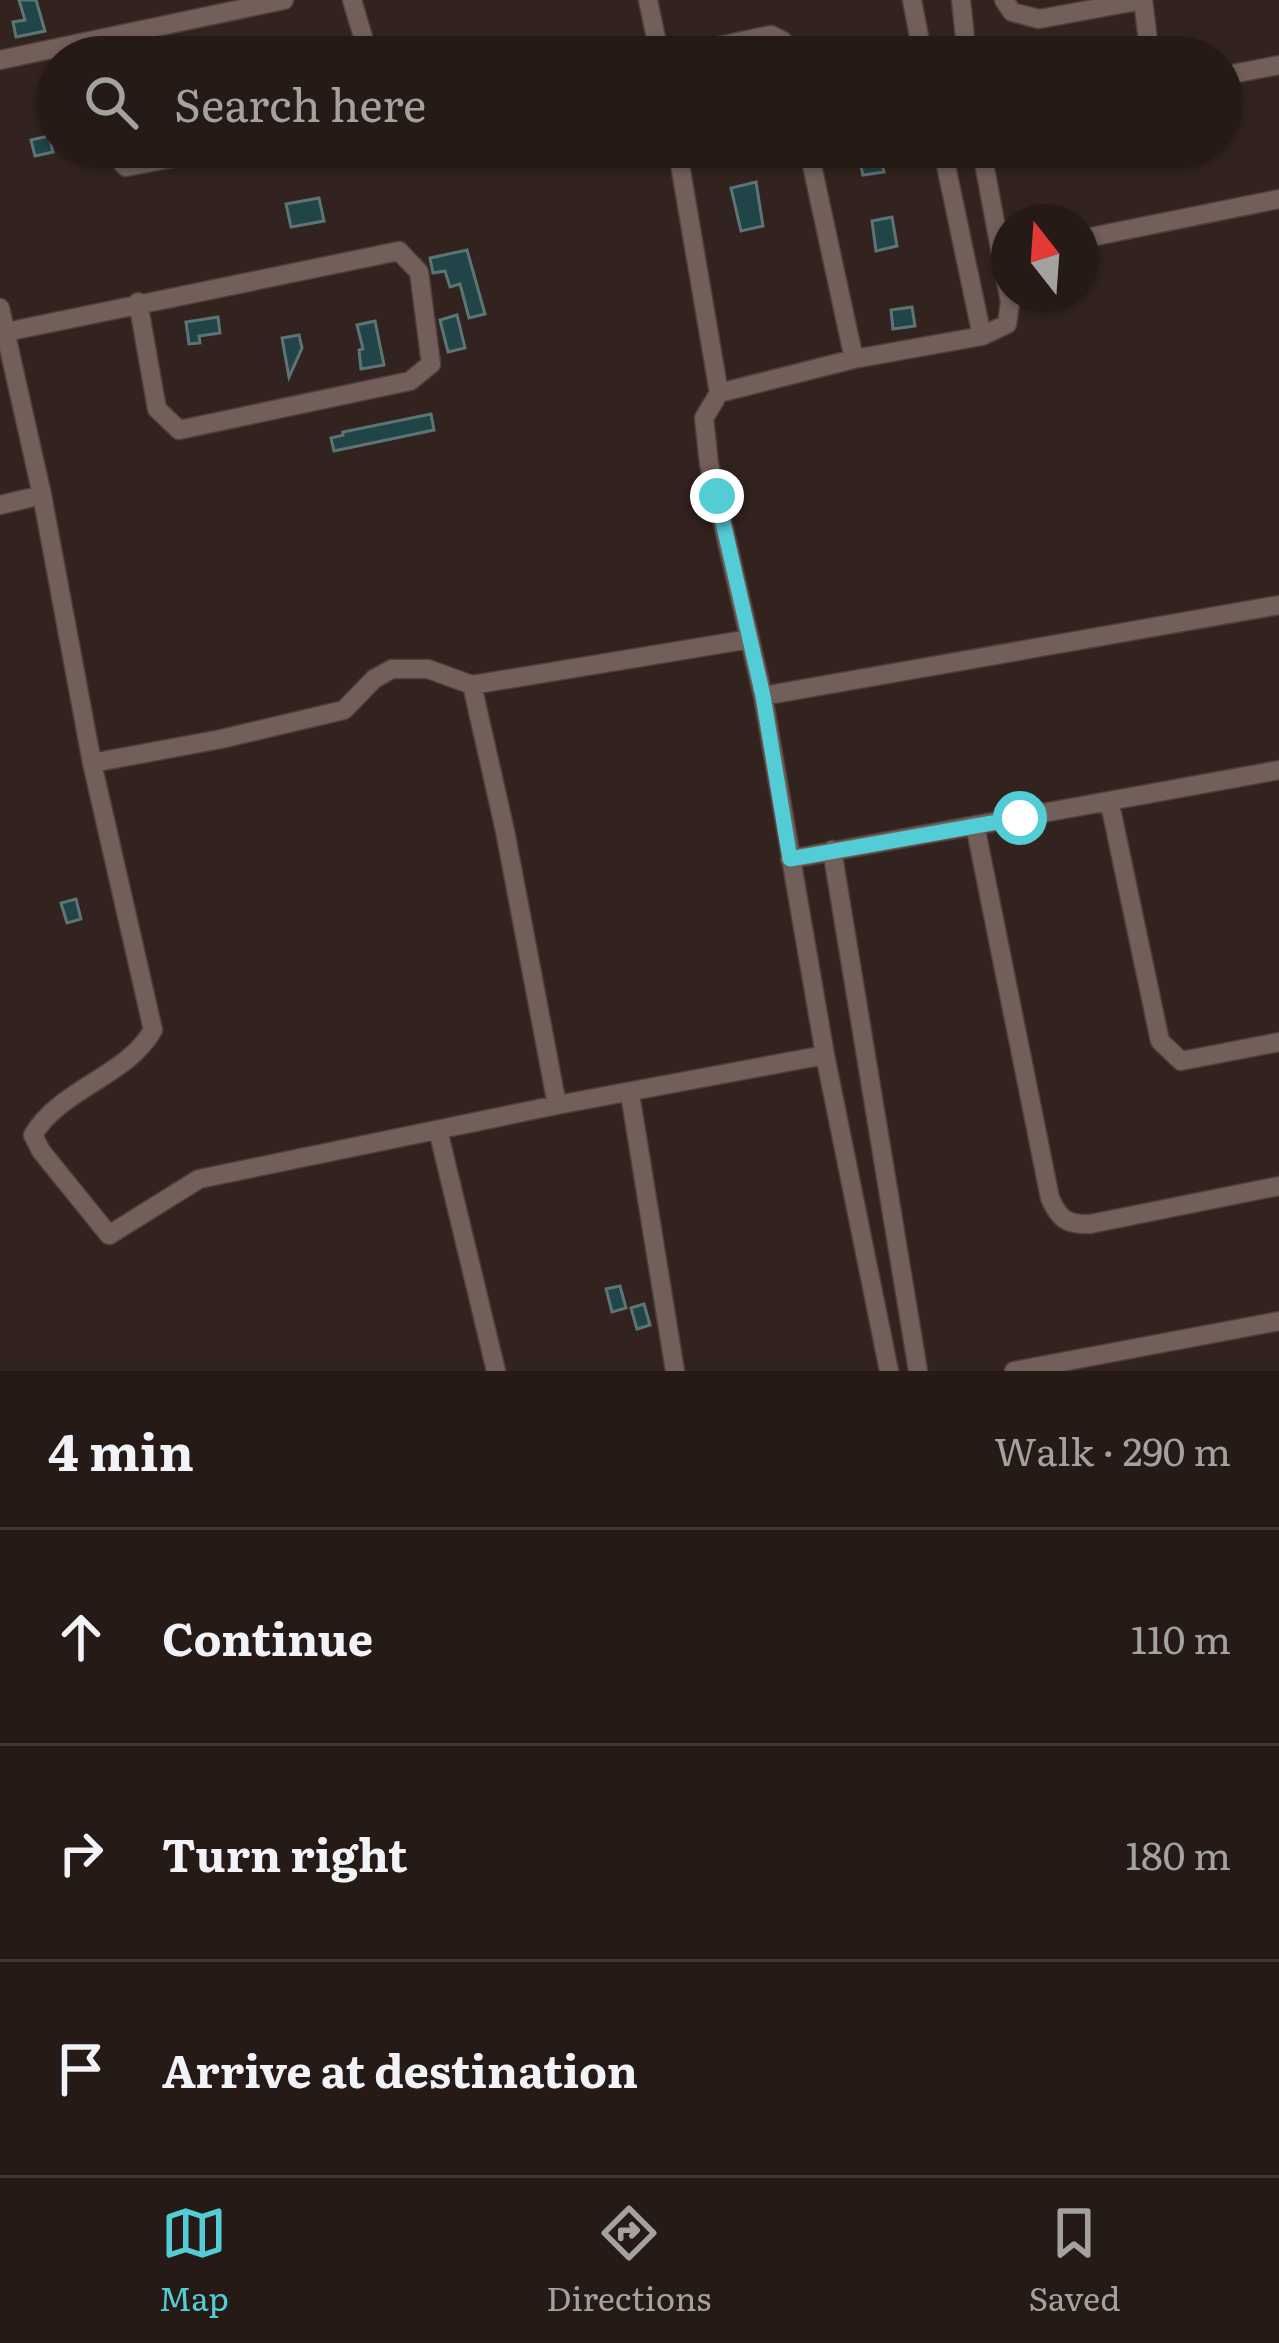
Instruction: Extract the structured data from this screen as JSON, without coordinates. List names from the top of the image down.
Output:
{
  "north": "top",
  "page": {
    "search": "Search here",
    "heading": ["4 min", "Walk · 290 m"],
    "list": [
      ["Continue", "110 m"],
      ["Turn right", "180 m"],
      "Arrive at destination"
    ],
    "nav": ["Map", "Directions", "Saved"]
  }
}
